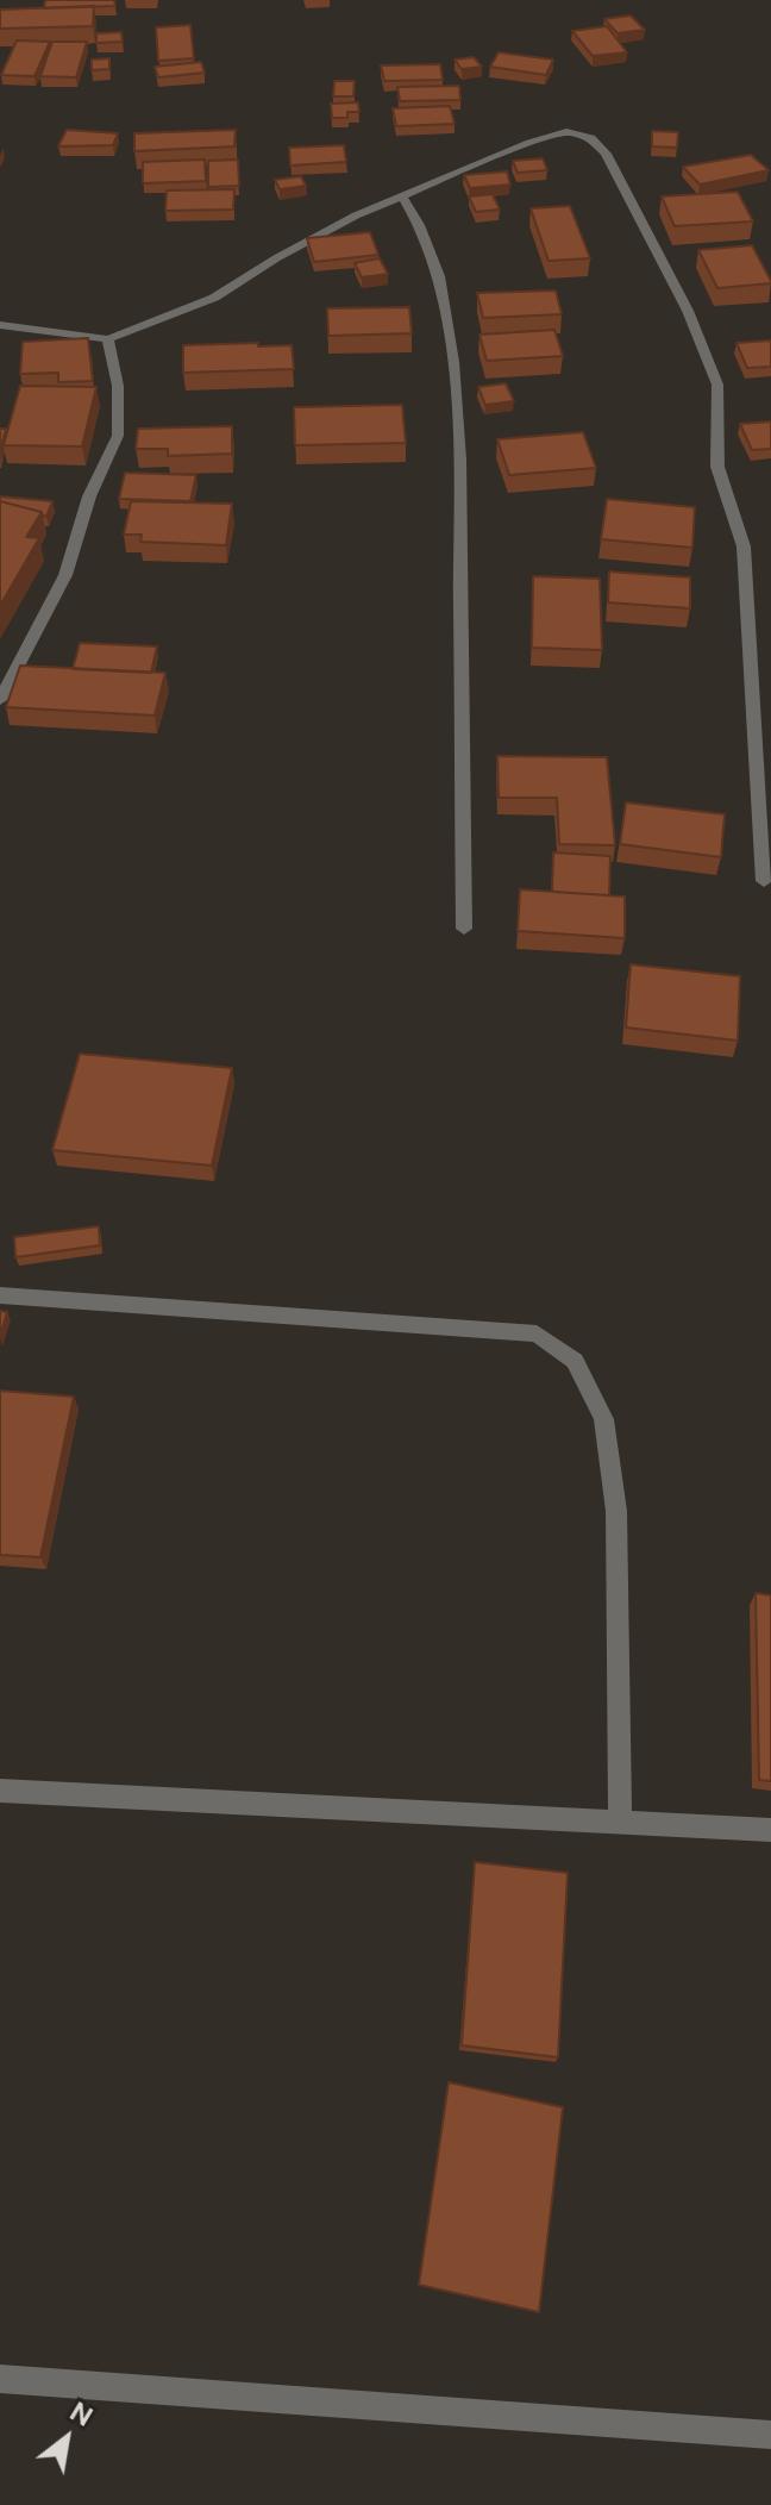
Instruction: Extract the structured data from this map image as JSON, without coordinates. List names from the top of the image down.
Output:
{
  "north": "top right"
}
